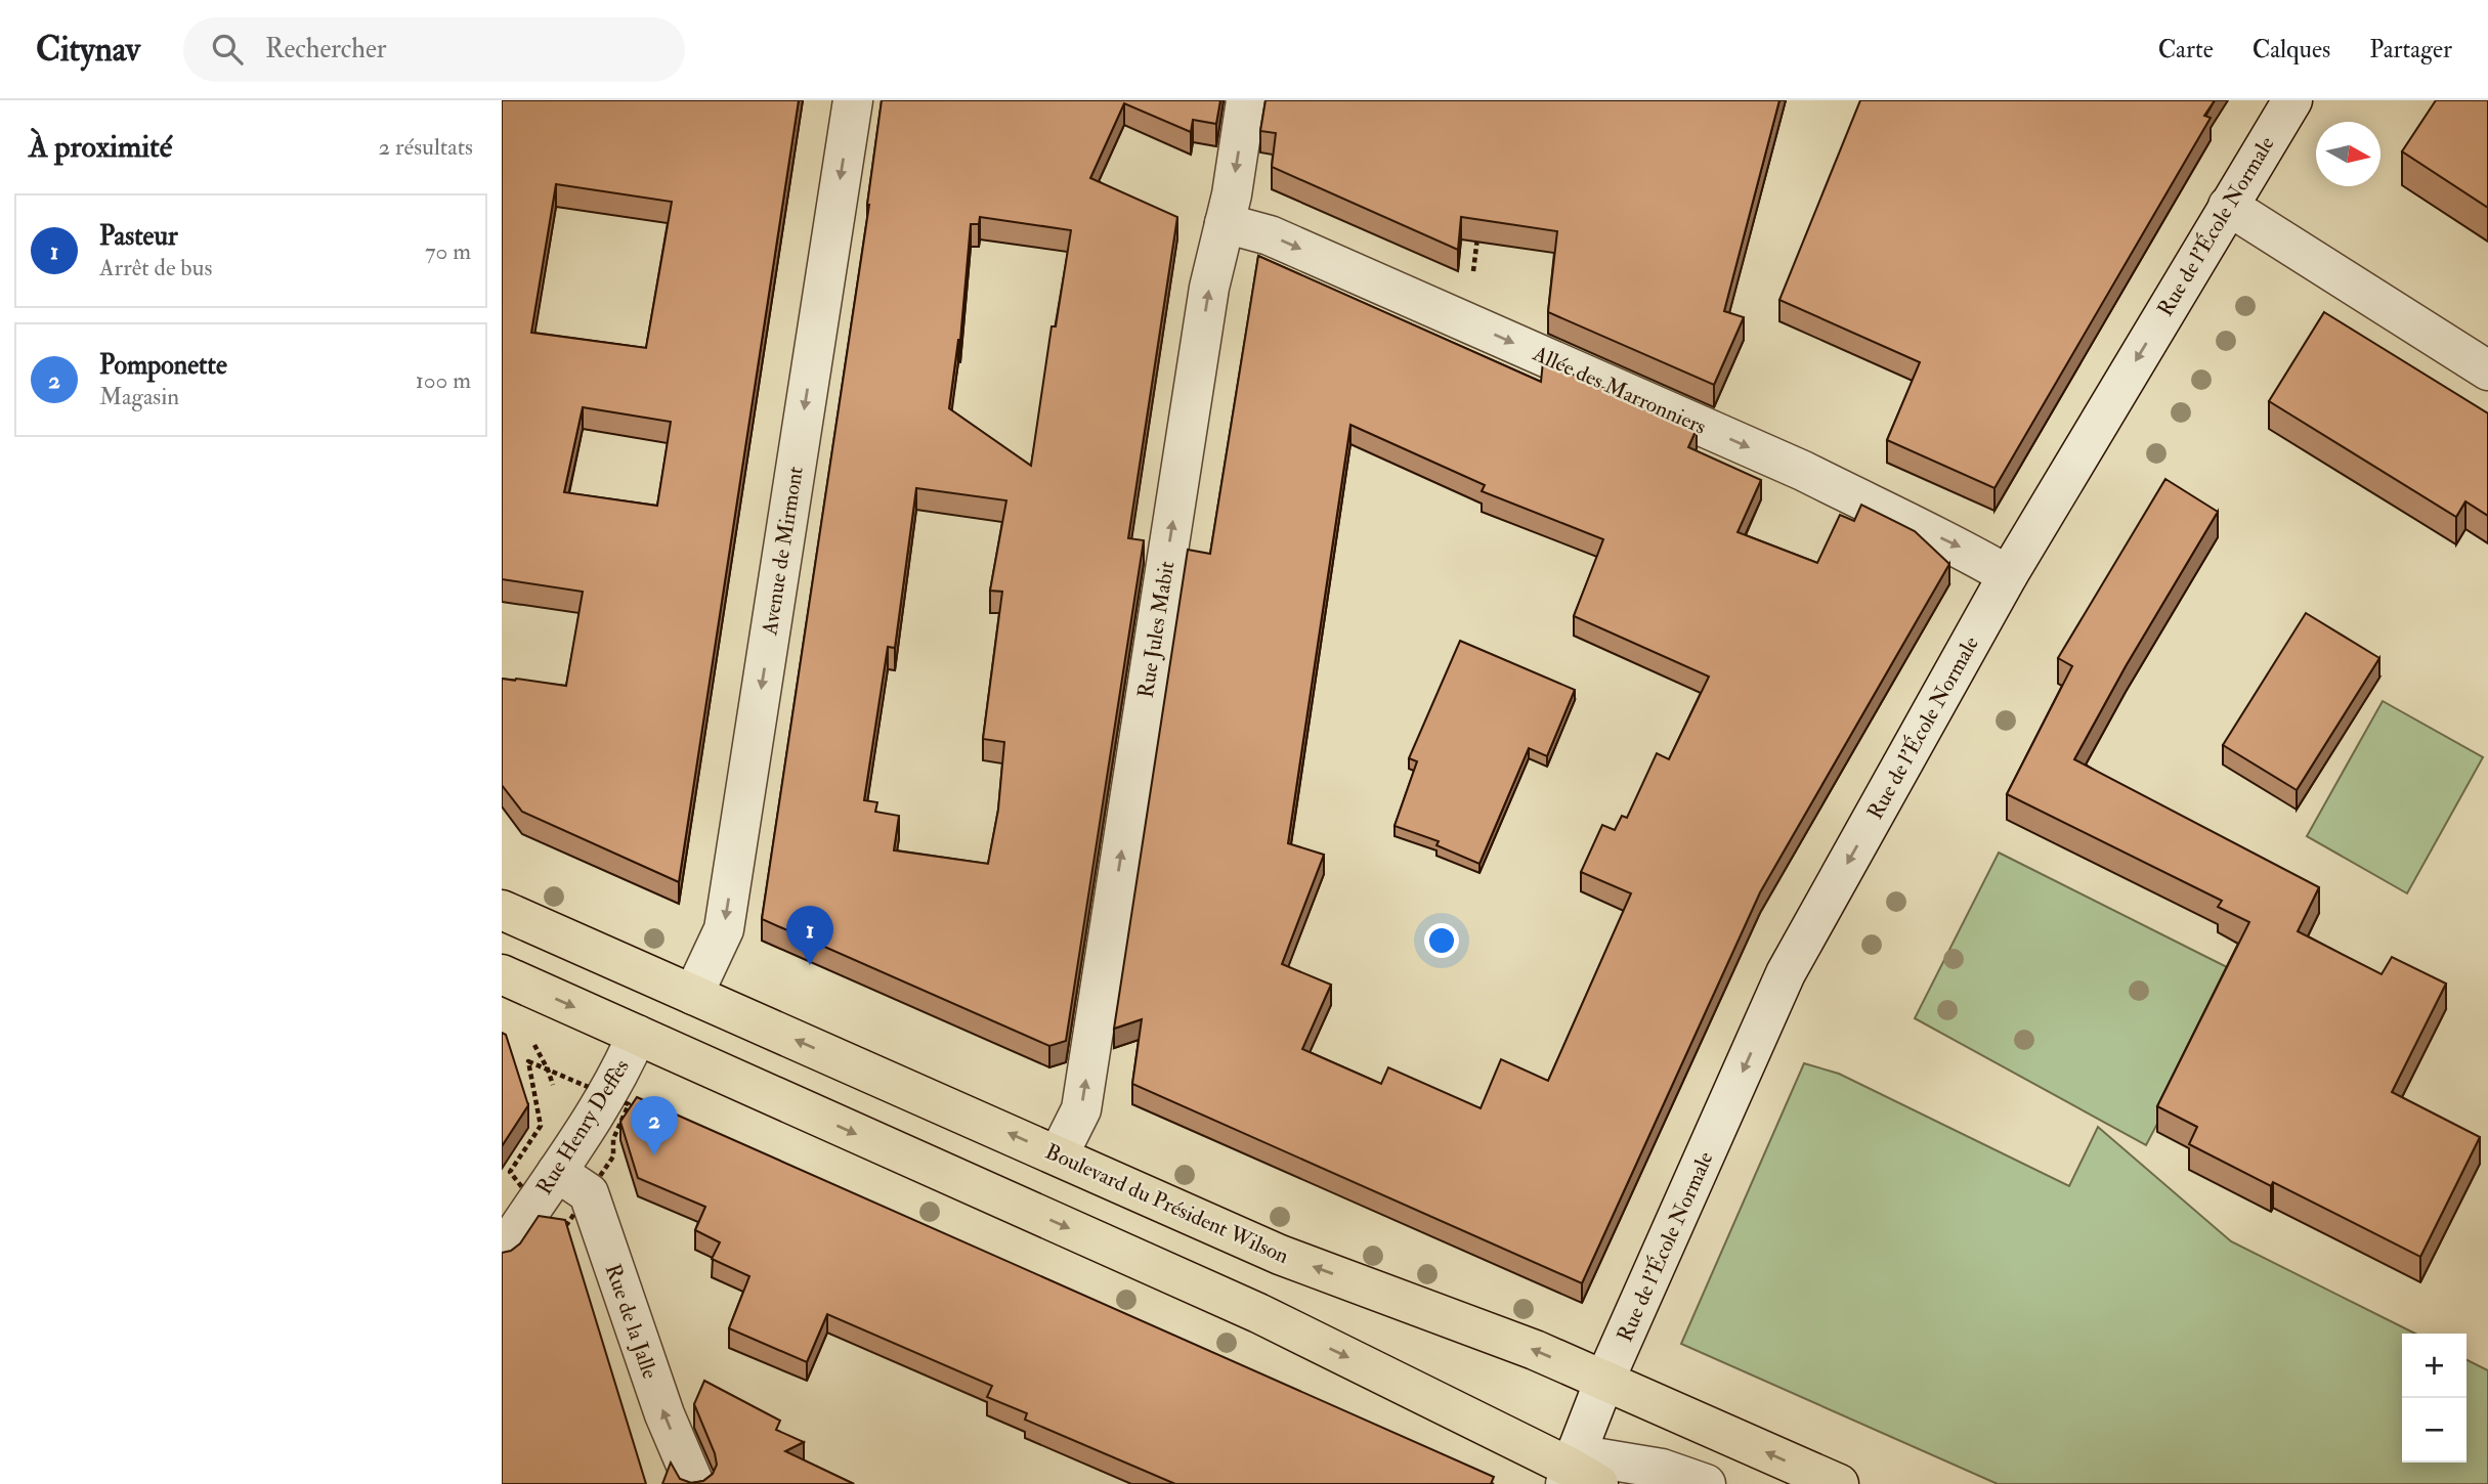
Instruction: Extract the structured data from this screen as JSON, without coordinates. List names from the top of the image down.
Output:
{
  "streets": {
    "main road": ["Boulevard du Président Wilson"],
    "street": [
      "Rue de l'École Normale",
      "Allée des Marronniers",
      "Avenue de Mirmont",
      "Rue Jules Mabit",
      "Rue Henry Deffès",
      "Rue de la Jalle"
    ]
  },
  "crossings": [
    ["Rue de l'École Normale", "Allée des Marronniers"],
    ["Rue de l'École Normale", "Boulevard du Président Wilson"],
    ["Allée des Marronniers", "Rue Jules Mabit"],
    ["Avenue de Mirmont", "Boulevard du Président Wilson"],
    ["Rue Jules Mabit", "Boulevard du Président Wilson"],
    ["Rue Henry Deffès", "Rue de la Jalle"]
  ],
  "one_way": [
    "Rue de l'École Normale",
    "Allée des Marronniers",
    "Avenue de Mirmont",
    "Rue de la Jalle"
  ],
  "north": "right",
  "page": {
    "header": "Citynav",
    "search": "Rechercher",
    "nav": ["Carte", "Calques", "Partager"],
    "heading": ["À proximité", "2 résultats"],
    "list": [
      {
        "mark": "1",
        "name": "Pasteur",
        "note": "Arrêt de bus",
        "value": "70 m"
      },
      {
        "mark": "2",
        "name": "Pomponette",
        "note": "Magasin",
        "value": "100 m"
      }
    ],
    "pins": ["1", "2"],
    "map_buttons": ["+", "−"]
  }
}
